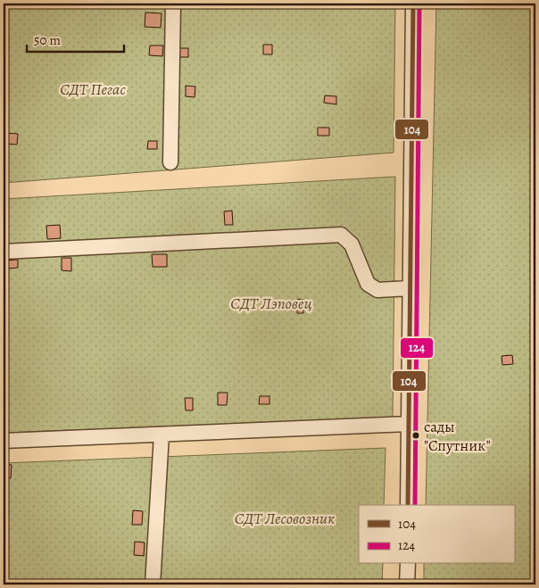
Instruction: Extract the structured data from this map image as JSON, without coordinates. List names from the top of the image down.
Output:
{
  "parks": ["СДТ Пегас", "СДТ Лэповец", "СДТ Лесовозник"],
  "places": ["сады \"Спутник\""],
  "lines": ["transit line 104", "transit line 124"],
  "legend": ["104", "124"],
  "scale_bar": "50 m"
}
